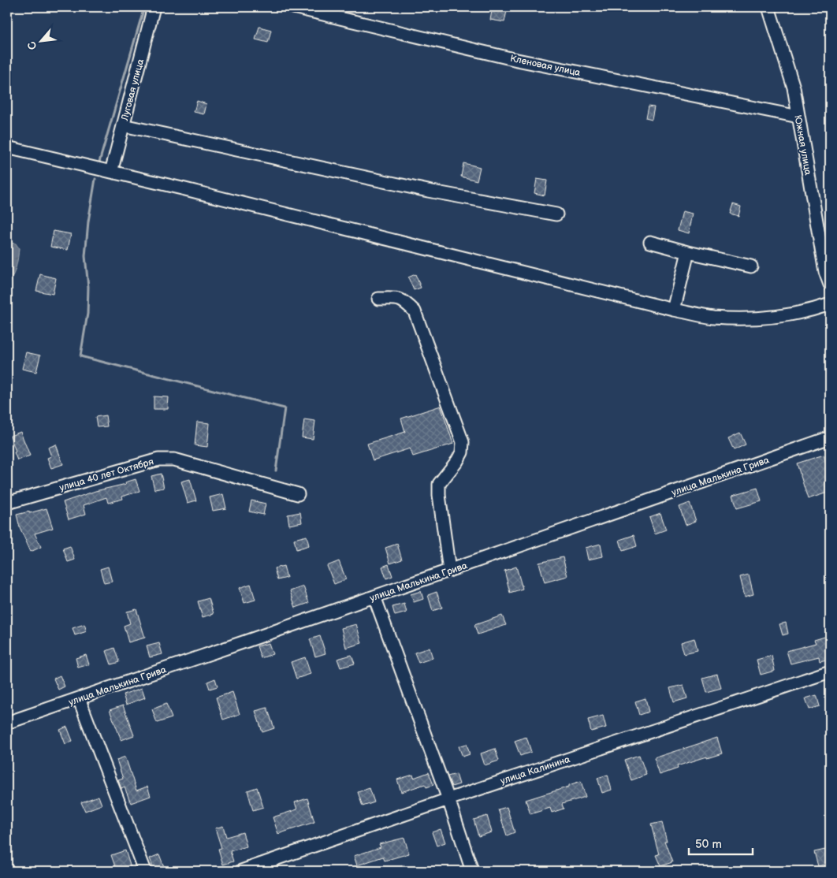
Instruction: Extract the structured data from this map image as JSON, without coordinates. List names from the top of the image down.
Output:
{
  "streets": {
    "street": [
      "Кленовая улица",
      "Луговая улица",
      "Южная улица",
      "улица 40 лет Октября",
      "улица Малькина Грива",
      "улица Калинина"
    ]
  },
  "crossings": [
    ["Кленовая улица", "Южная улица"]
  ],
  "scale_bar": "50 m",
  "north": "bottom left"
}
